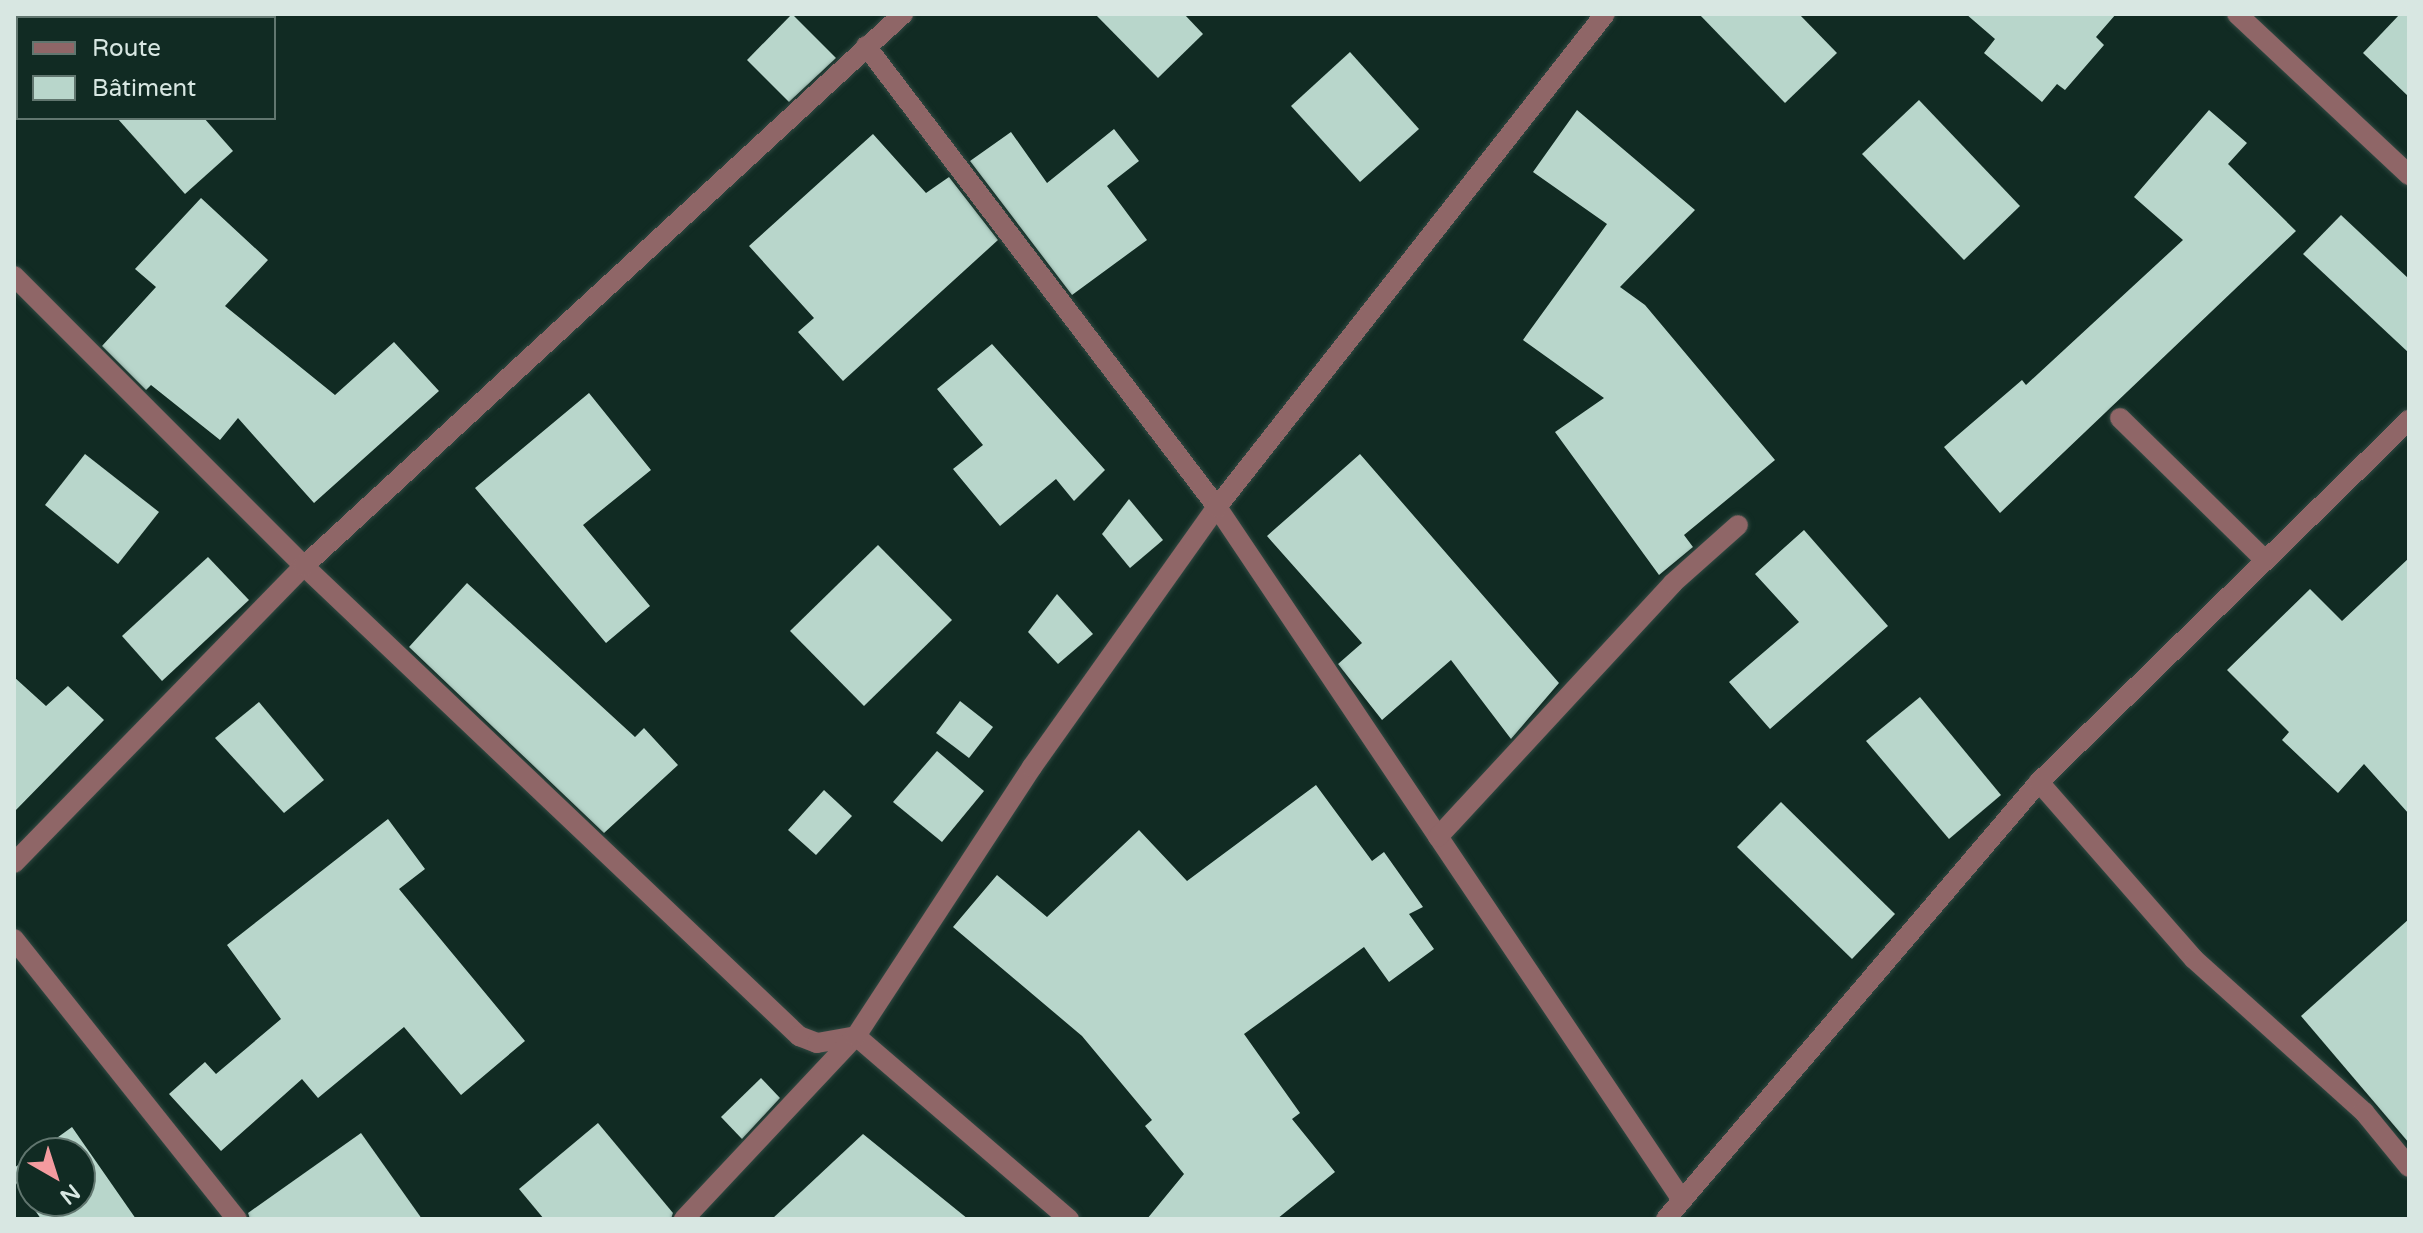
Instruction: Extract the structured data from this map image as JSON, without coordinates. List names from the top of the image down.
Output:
{
  "legend": ["Route", "Bâtiment"],
  "north": "bottom right"
}
